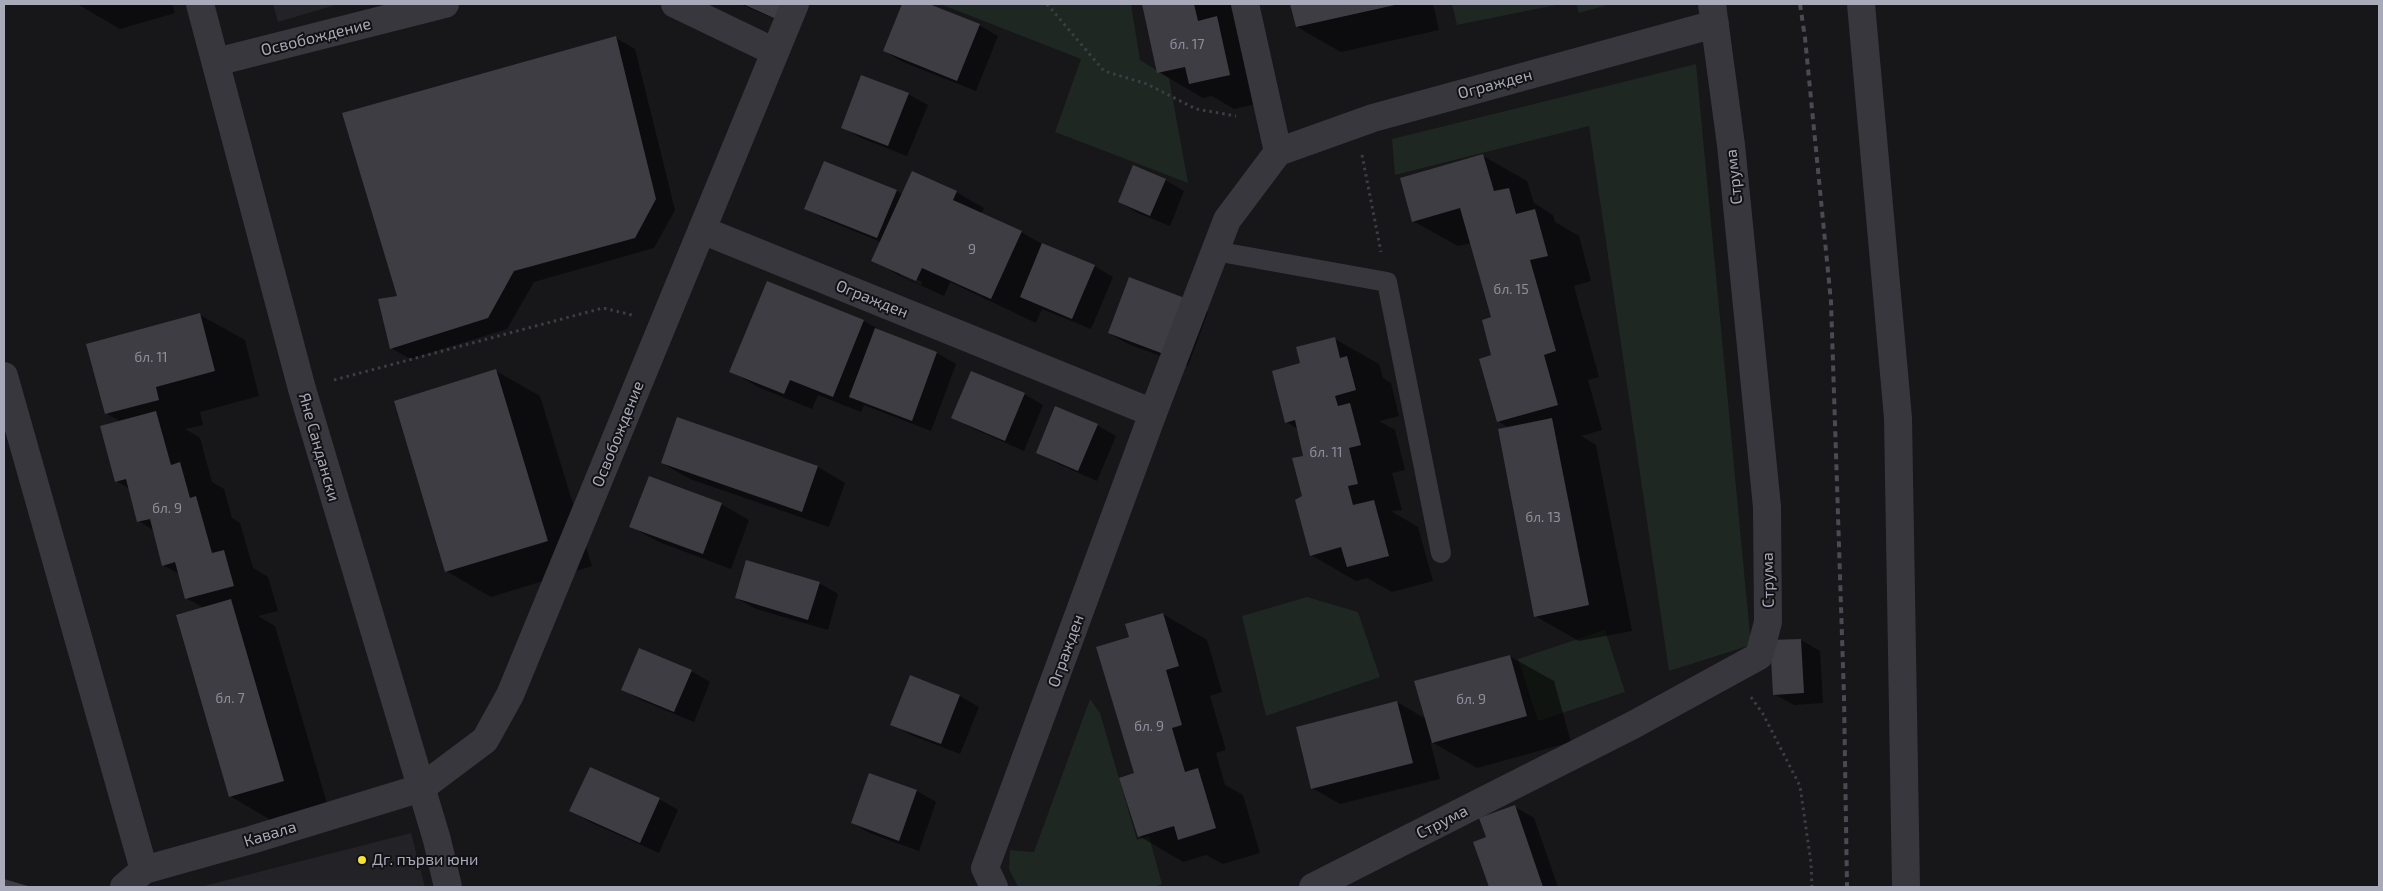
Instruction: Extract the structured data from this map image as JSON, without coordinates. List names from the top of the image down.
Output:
{
  "streets": {
    "street": [
      "Освобождение",
      "Огражден",
      "Струма",
      "Яне Сандански",
      "Кавала"
    ]
  },
  "crossings": [
    ["Освобождение", "Огражден"],
    ["Освобождение", "Яне Сандански"],
    ["Освобождение", "Кавала"],
    ["Огражден", "Струма"],
    ["Яне Сандански", "Кавала"]
  ],
  "places": ["Дг. първи юни"],
  "house_numbers": [
    "бл. 17",
    "9",
    "бл. 15",
    "бл. 11",
    "бл. 11",
    "бл. 9",
    "бл. 13",
    "бл. 7",
    "бл. 9",
    "бл. 9"
  ]
}
